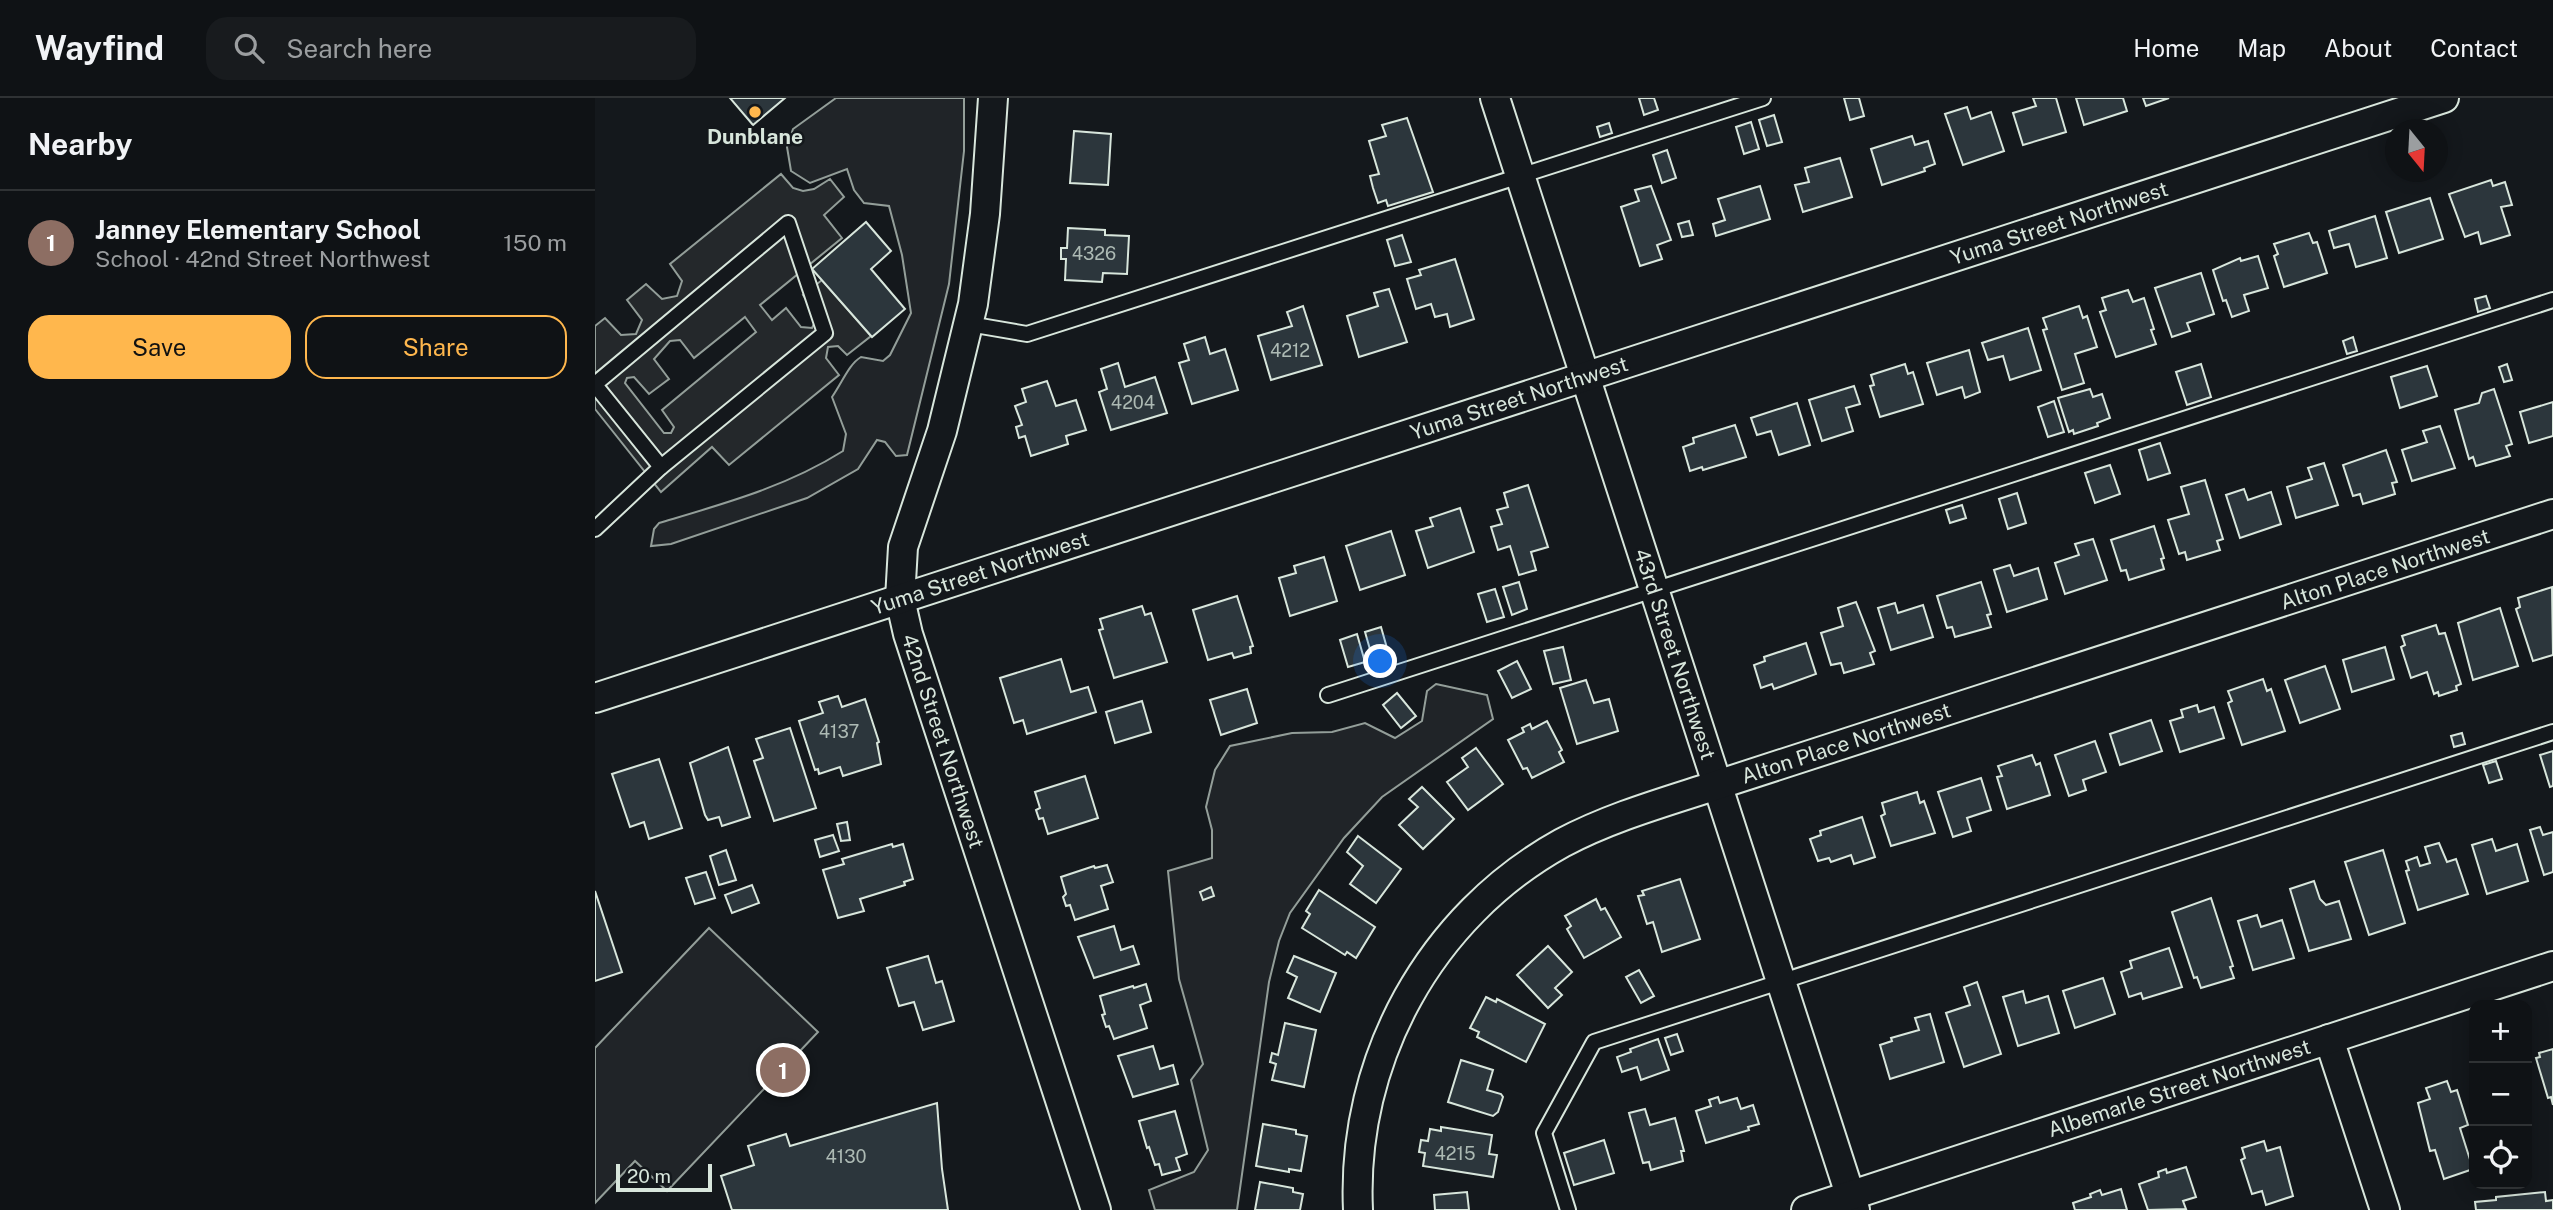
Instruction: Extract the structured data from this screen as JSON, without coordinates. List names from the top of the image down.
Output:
{
  "streets": {
    "street": [
      "Yuma Street Northwest",
      "Alton Place Northwest",
      "43rd Street Northwest",
      "42nd Street Northwest",
      "Albemarle Street Northwest"
    ]
  },
  "crossings": [
    ["Yuma Street Northwest", "43rd Street Northwest"],
    ["Yuma Street Northwest", "42nd Street Northwest"],
    ["Alton Place Northwest", "43rd Street Northwest"],
    ["43rd Street Northwest", "Albemarle Street Northwest"]
  ],
  "places": ["Dunblane"],
  "house_numbers": [
    "4326",
    "4212",
    "4204",
    "4137",
    "4215",
    "4130"
  ],
  "scale_bar": "20 m",
  "north": "bottom",
  "page": {
    "header": "Wayfind",
    "search": "Search here",
    "nav": [
      "Home",
      "Map",
      "About",
      "Contact"
    ],
    "heading": "Nearby",
    "list": [
      {
        "mark": "1",
        "name": "Janney Elementary School",
        "note": "School · 42nd Street Northwest",
        "value": "150 m"
      }
    ],
    "buttons": ["Save", "Share"],
    "map_buttons": ["+", "−"],
    "pins": "1",
    "scale": "20 m"
  }
}
